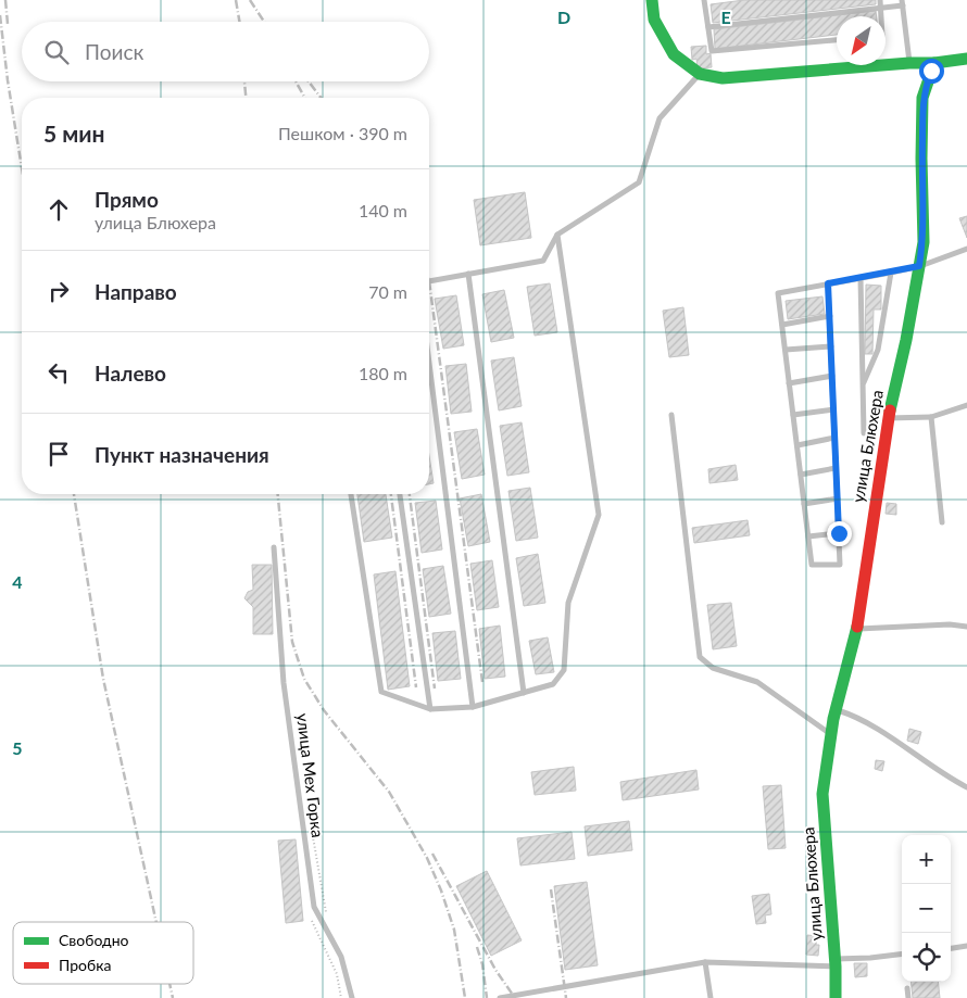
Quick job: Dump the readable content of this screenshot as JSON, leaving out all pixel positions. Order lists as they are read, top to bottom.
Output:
{
  "streets": {
    "street": ["улица Блюхера"],
    "lane": ["улица Мех Горка"]
  },
  "legend": ["Свободно", "Пробка"],
  "north": "bottom left",
  "page": {
    "search": "Поиск",
    "heading": ["5 мин", "Пешком · 390 m"],
    "list": [
      ["Прямо", "улица Блюхера", "140 m"],
      ["Направо", "70 m"],
      ["Налево", "180 m"],
      "Пункт назначения"
    ],
    "map_buttons": ["+", "−"]
  },
  "grid": {
    "columns": ["D", "E"],
    "rows": ["4", "5"]
  }
}
